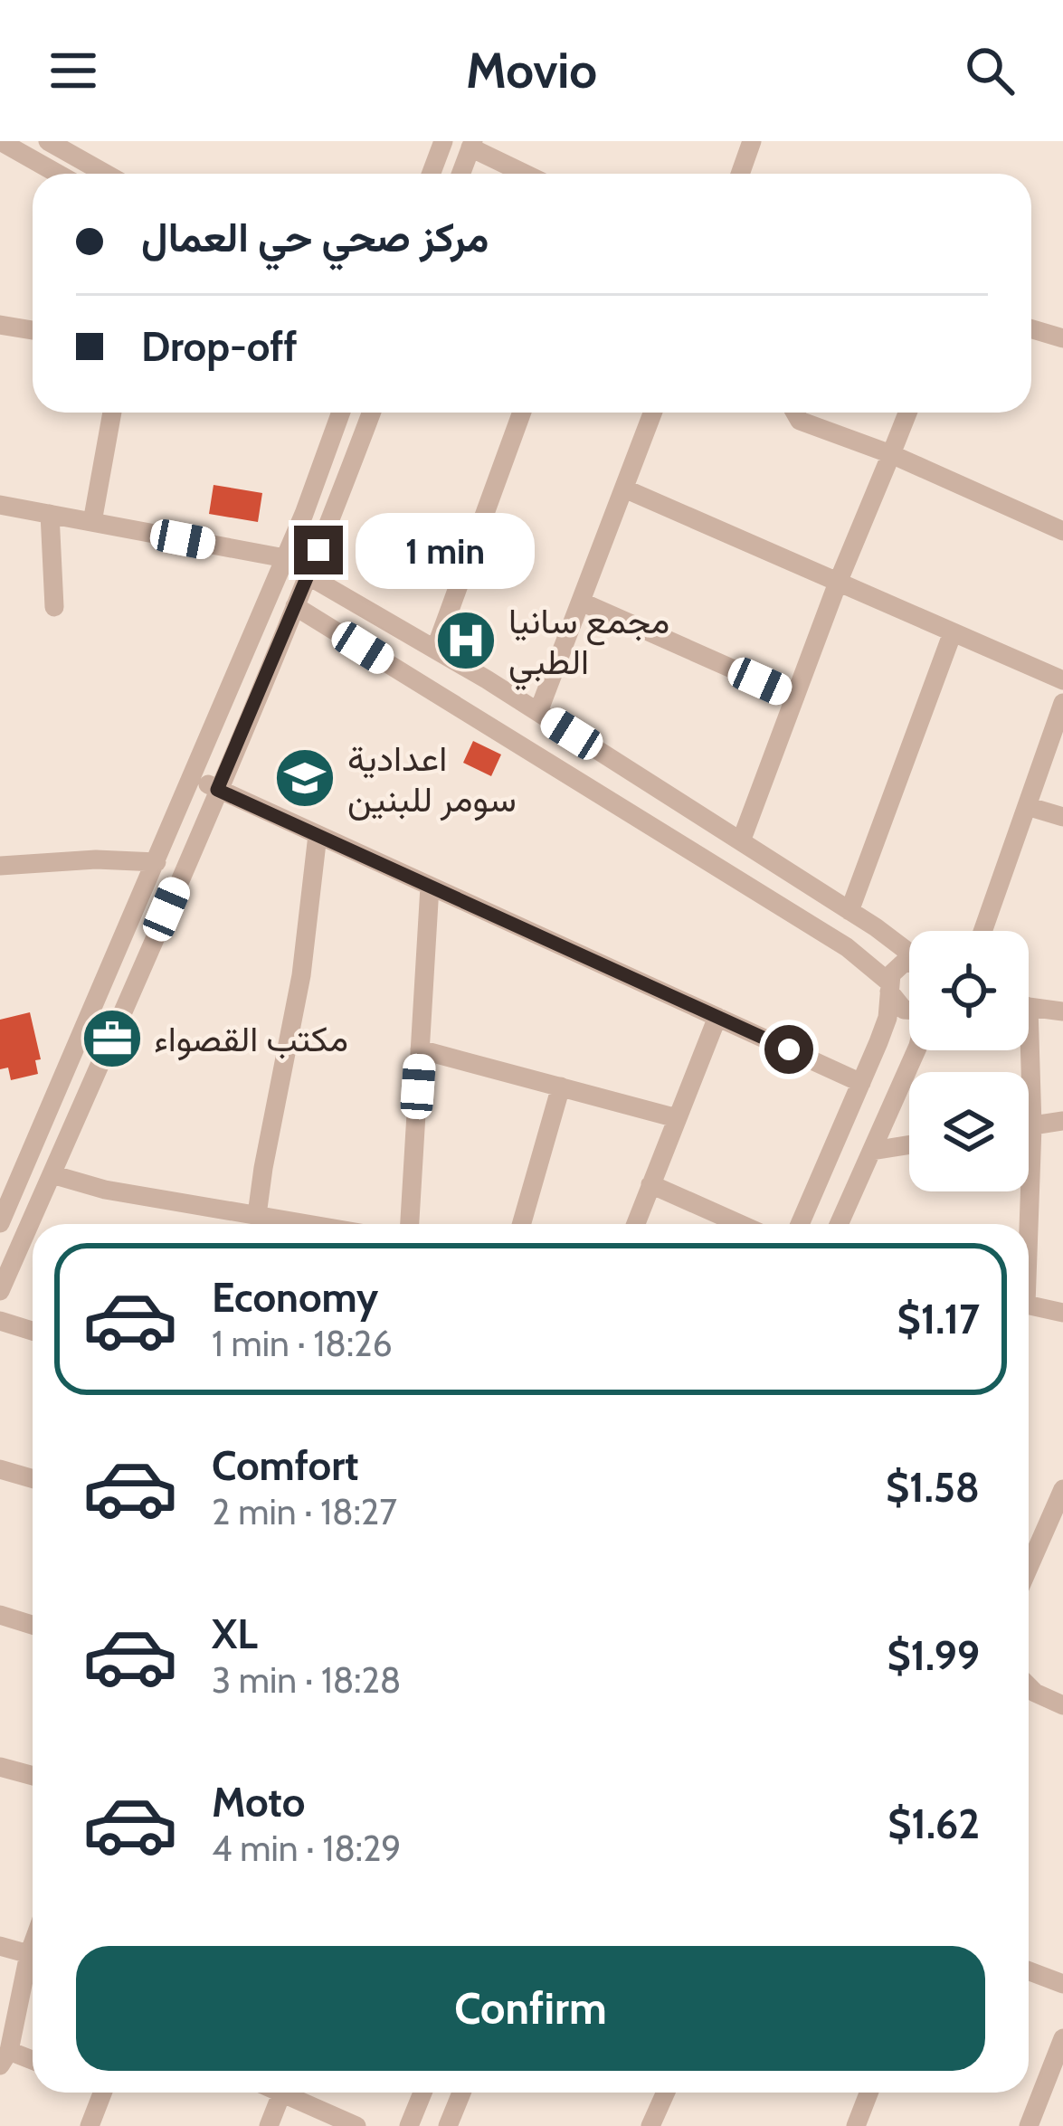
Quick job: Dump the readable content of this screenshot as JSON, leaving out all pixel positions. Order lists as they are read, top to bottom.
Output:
{
  "places": {
    "hospital": ["مجمع سانيا الطبي"],
    "school or university": ["اعدادية سومر للبنين"],
    "office": ["مكتب القصواء"]
  },
  "page": {
    "header": "Movio",
    "banner": ["مركز صحي حي العمال", "Drop-off"],
    "bubble": "1 min",
    "list": [
      {
        "name": "Economy",
        "note": "1 min · 18:26",
        "value": "$1.17"
      },
      {
        "name": "Comfort",
        "note": "2 min · 18:27",
        "value": "$1.58"
      },
      {
        "name": "XL",
        "note": "3 min · 18:28",
        "value": "$1.99"
      },
      {
        "name": "Moto",
        "note": "4 min · 18:29",
        "value": "$1.62"
      }
    ],
    "buttons": "Confirm"
  }
}
